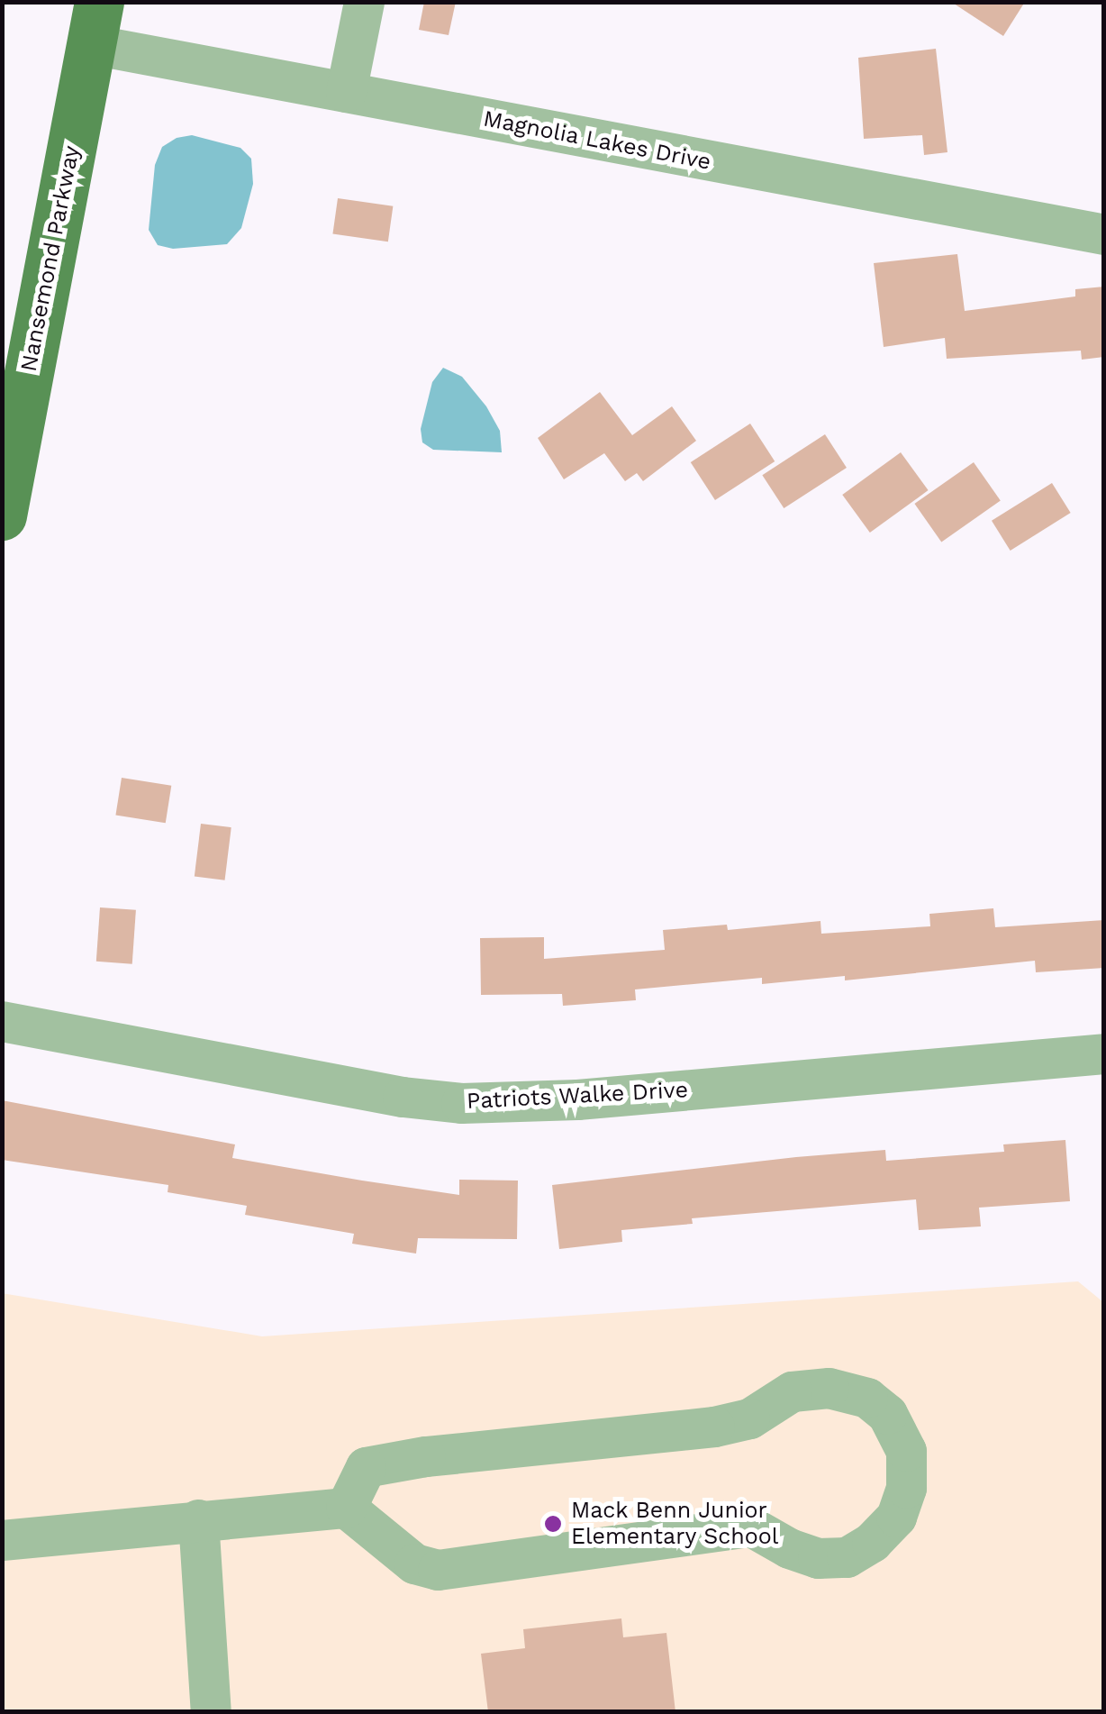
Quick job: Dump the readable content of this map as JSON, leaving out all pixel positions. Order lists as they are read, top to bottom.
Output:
{
  "streets": {
    "main road": ["Nansemond Parkway"],
    "street": ["Magnolia Lakes Drive", "Patriots Walke Drive"]
  },
  "crossings": [
    ["Magnolia Lakes Drive", "Nansemond Parkway"]
  ],
  "places": ["Mack Benn Junior Elementary School"]
}
